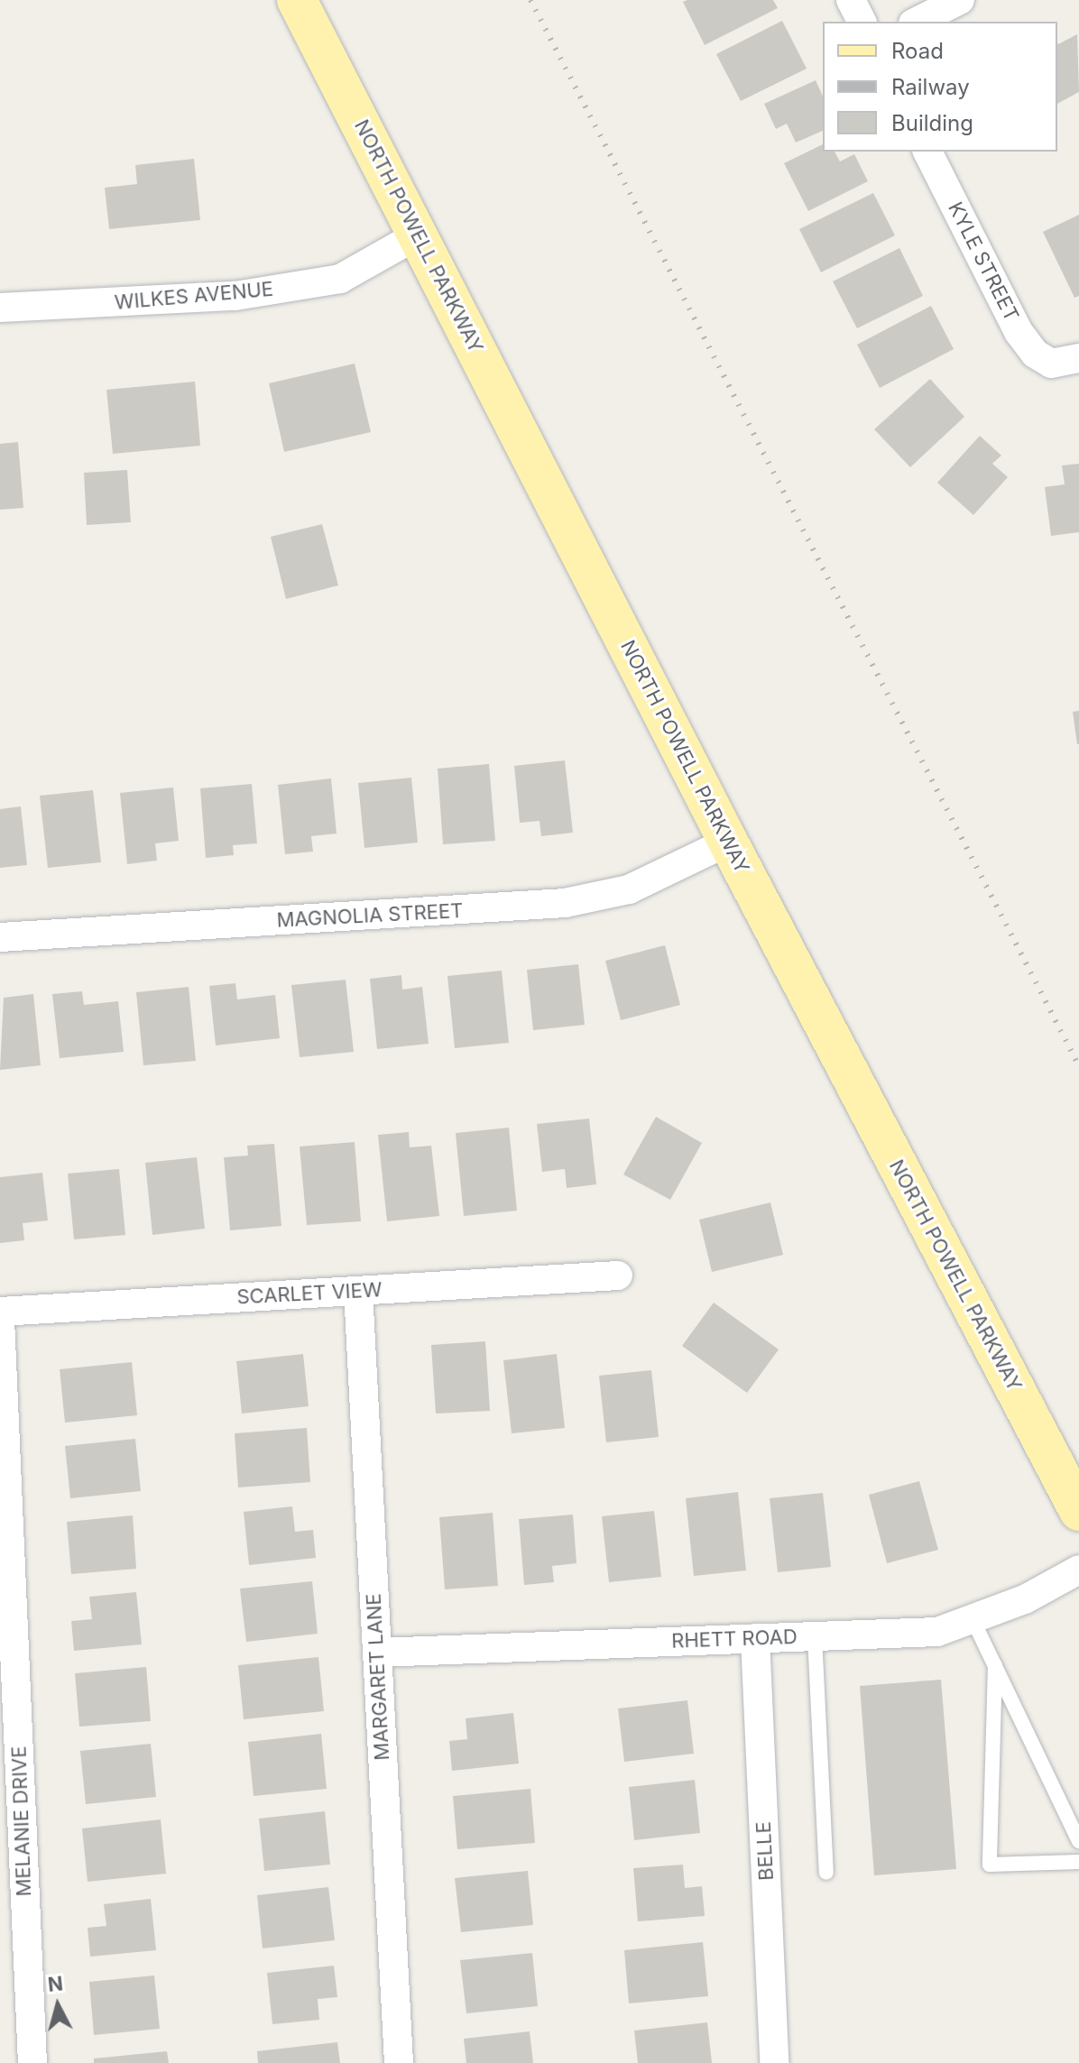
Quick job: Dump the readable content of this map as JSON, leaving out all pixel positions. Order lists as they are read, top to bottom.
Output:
{
  "streets": {
    "main road": ["NORTH POWELL PARKWAY"],
    "street": [
      "KYLE STREET",
      "WILKES AVENUE",
      "MAGNOLIA STREET",
      "SCARLET VIEW",
      "RHETT ROAD",
      "MARGARET LANE",
      "MELANIE DRIVE",
      "BELLE"
    ]
  },
  "crossings": [
    ["NORTH POWELL PARKWAY", "WILKES AVENUE"],
    ["NORTH POWELL PARKWAY", "MAGNOLIA STREET"],
    ["SCARLET VIEW", "MARGARET LANE"],
    ["RHETT ROAD", "MARGARET LANE"],
    ["RHETT ROAD", "BELLE"]
  ],
  "legend": ["Road", "Railway", "Building"],
  "north": "top"
}
